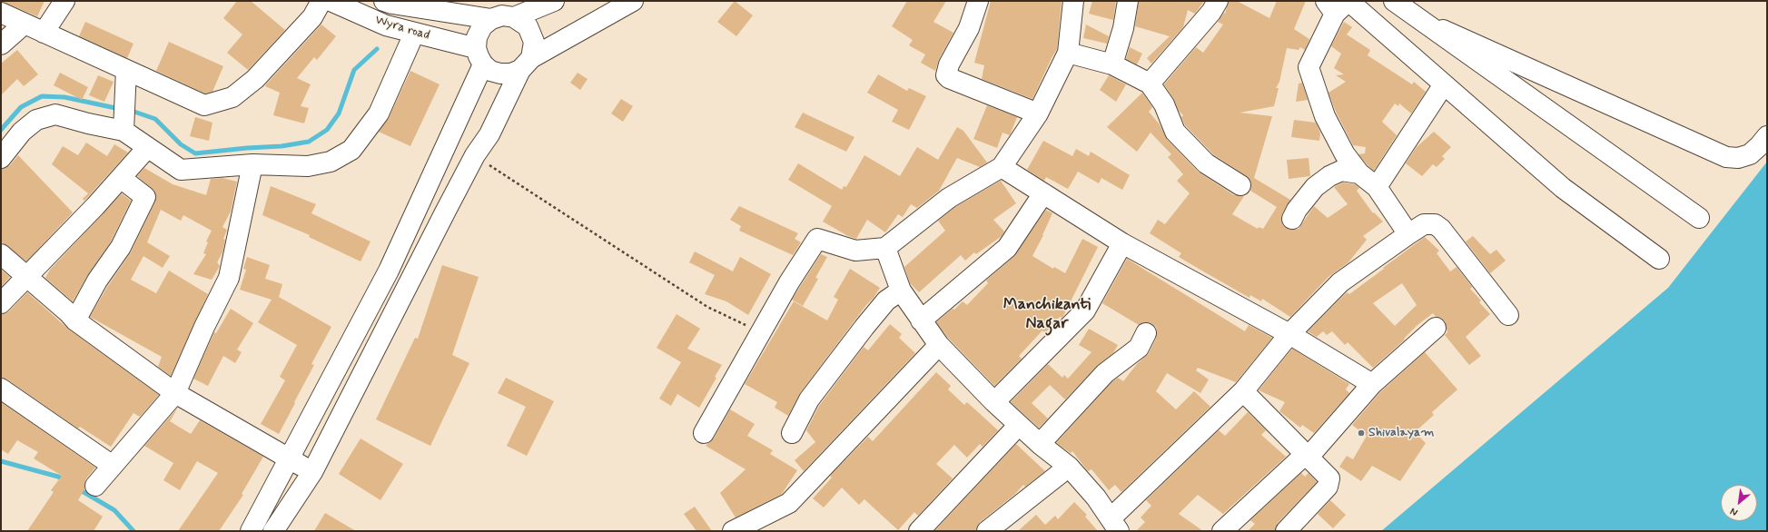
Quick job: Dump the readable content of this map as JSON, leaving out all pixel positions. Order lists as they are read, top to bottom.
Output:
{
  "streets": {
    "street": ["Wyra road"]
  },
  "districts": ["Manchikanti Nagar"],
  "places": ["Shivalayam"],
  "north": "bottom left"
}
